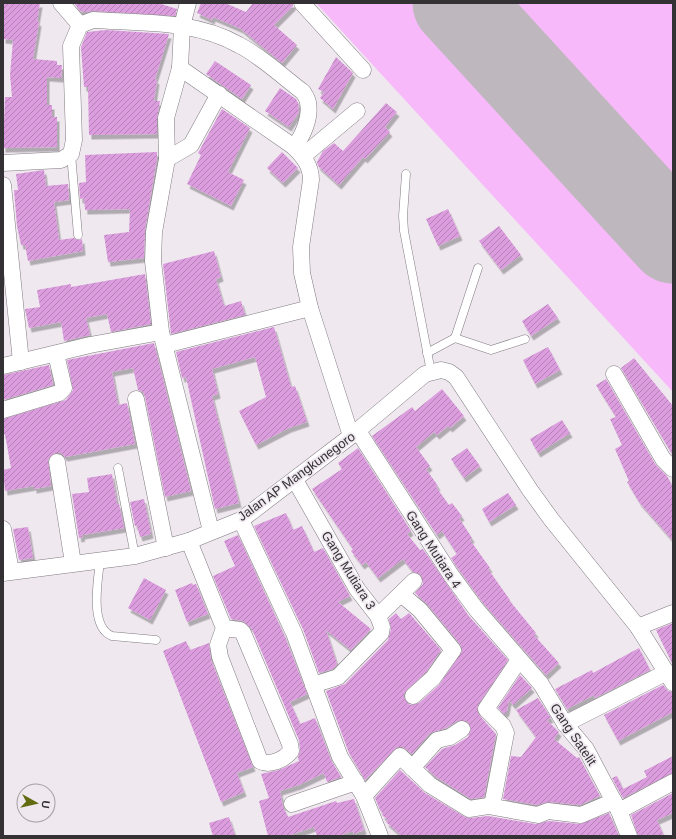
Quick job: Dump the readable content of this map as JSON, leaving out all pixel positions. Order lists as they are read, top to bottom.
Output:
{
  "streets": {
    "street": [
      "Jalan AP Mangkunegoro",
      "Gang Mutiara 4",
      "Gang Mutiara 3",
      "Gang Satelit"
    ]
  },
  "crossings": [
    ["Jalan AP Mangkunegoro", "Gang Mutiara 4"],
    ["Jalan AP Mangkunegoro", "Gang Mutiara 3"],
    ["Gang Mutiara 4", "Gang Satelit"]
  ],
  "north": "right"
}
